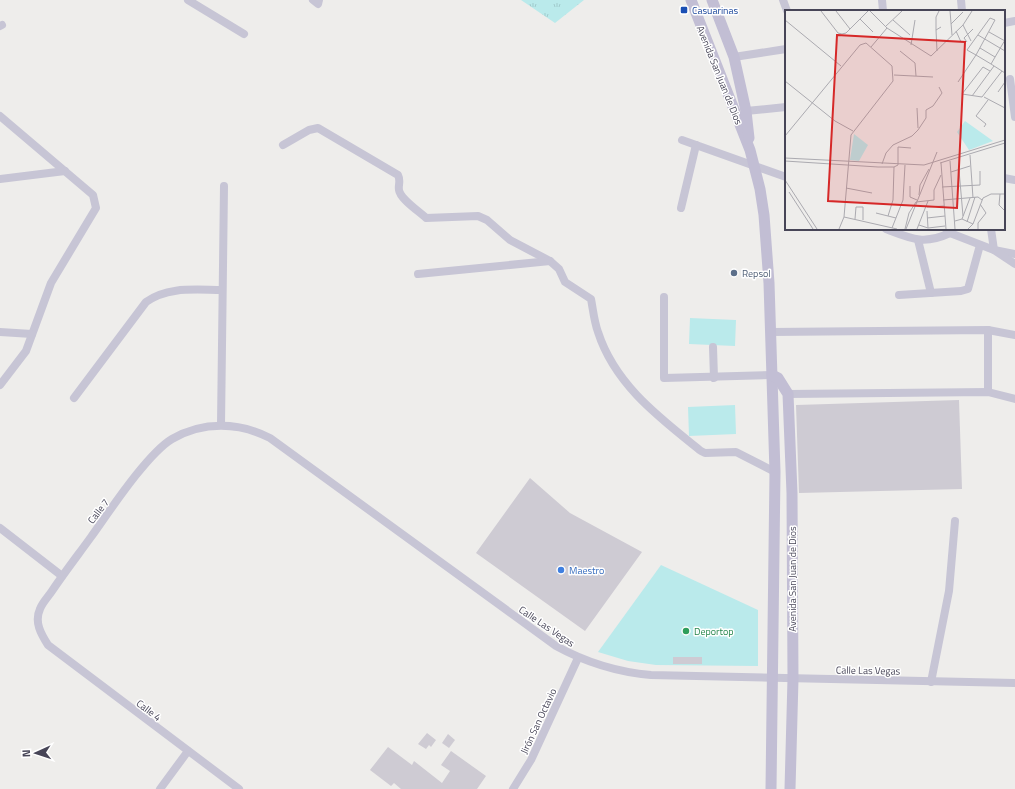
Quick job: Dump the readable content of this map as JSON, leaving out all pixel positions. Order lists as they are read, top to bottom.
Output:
{
  "streets": {
    "main road": ["Avenida San Juan de Dios"],
    "street": [
      "Calle 7",
      "Calle Las Vegas",
      "Calle 4",
      "Jirón San Octavio"
    ]
  },
  "crossings": [
    ["Avenida San Juan de Dios", "Calle Las Vegas"],
    ["Calle 7", "Calle Las Vegas"],
    ["Calle 7", "Calle 4"],
    ["Calle Las Vegas", "Jirón San Octavio"]
  ],
  "places": {
    "transit": ["Casuarinas"],
    "other": ["Repsol", "Maestro", "Deportop"]
  },
  "north": "left"
}
